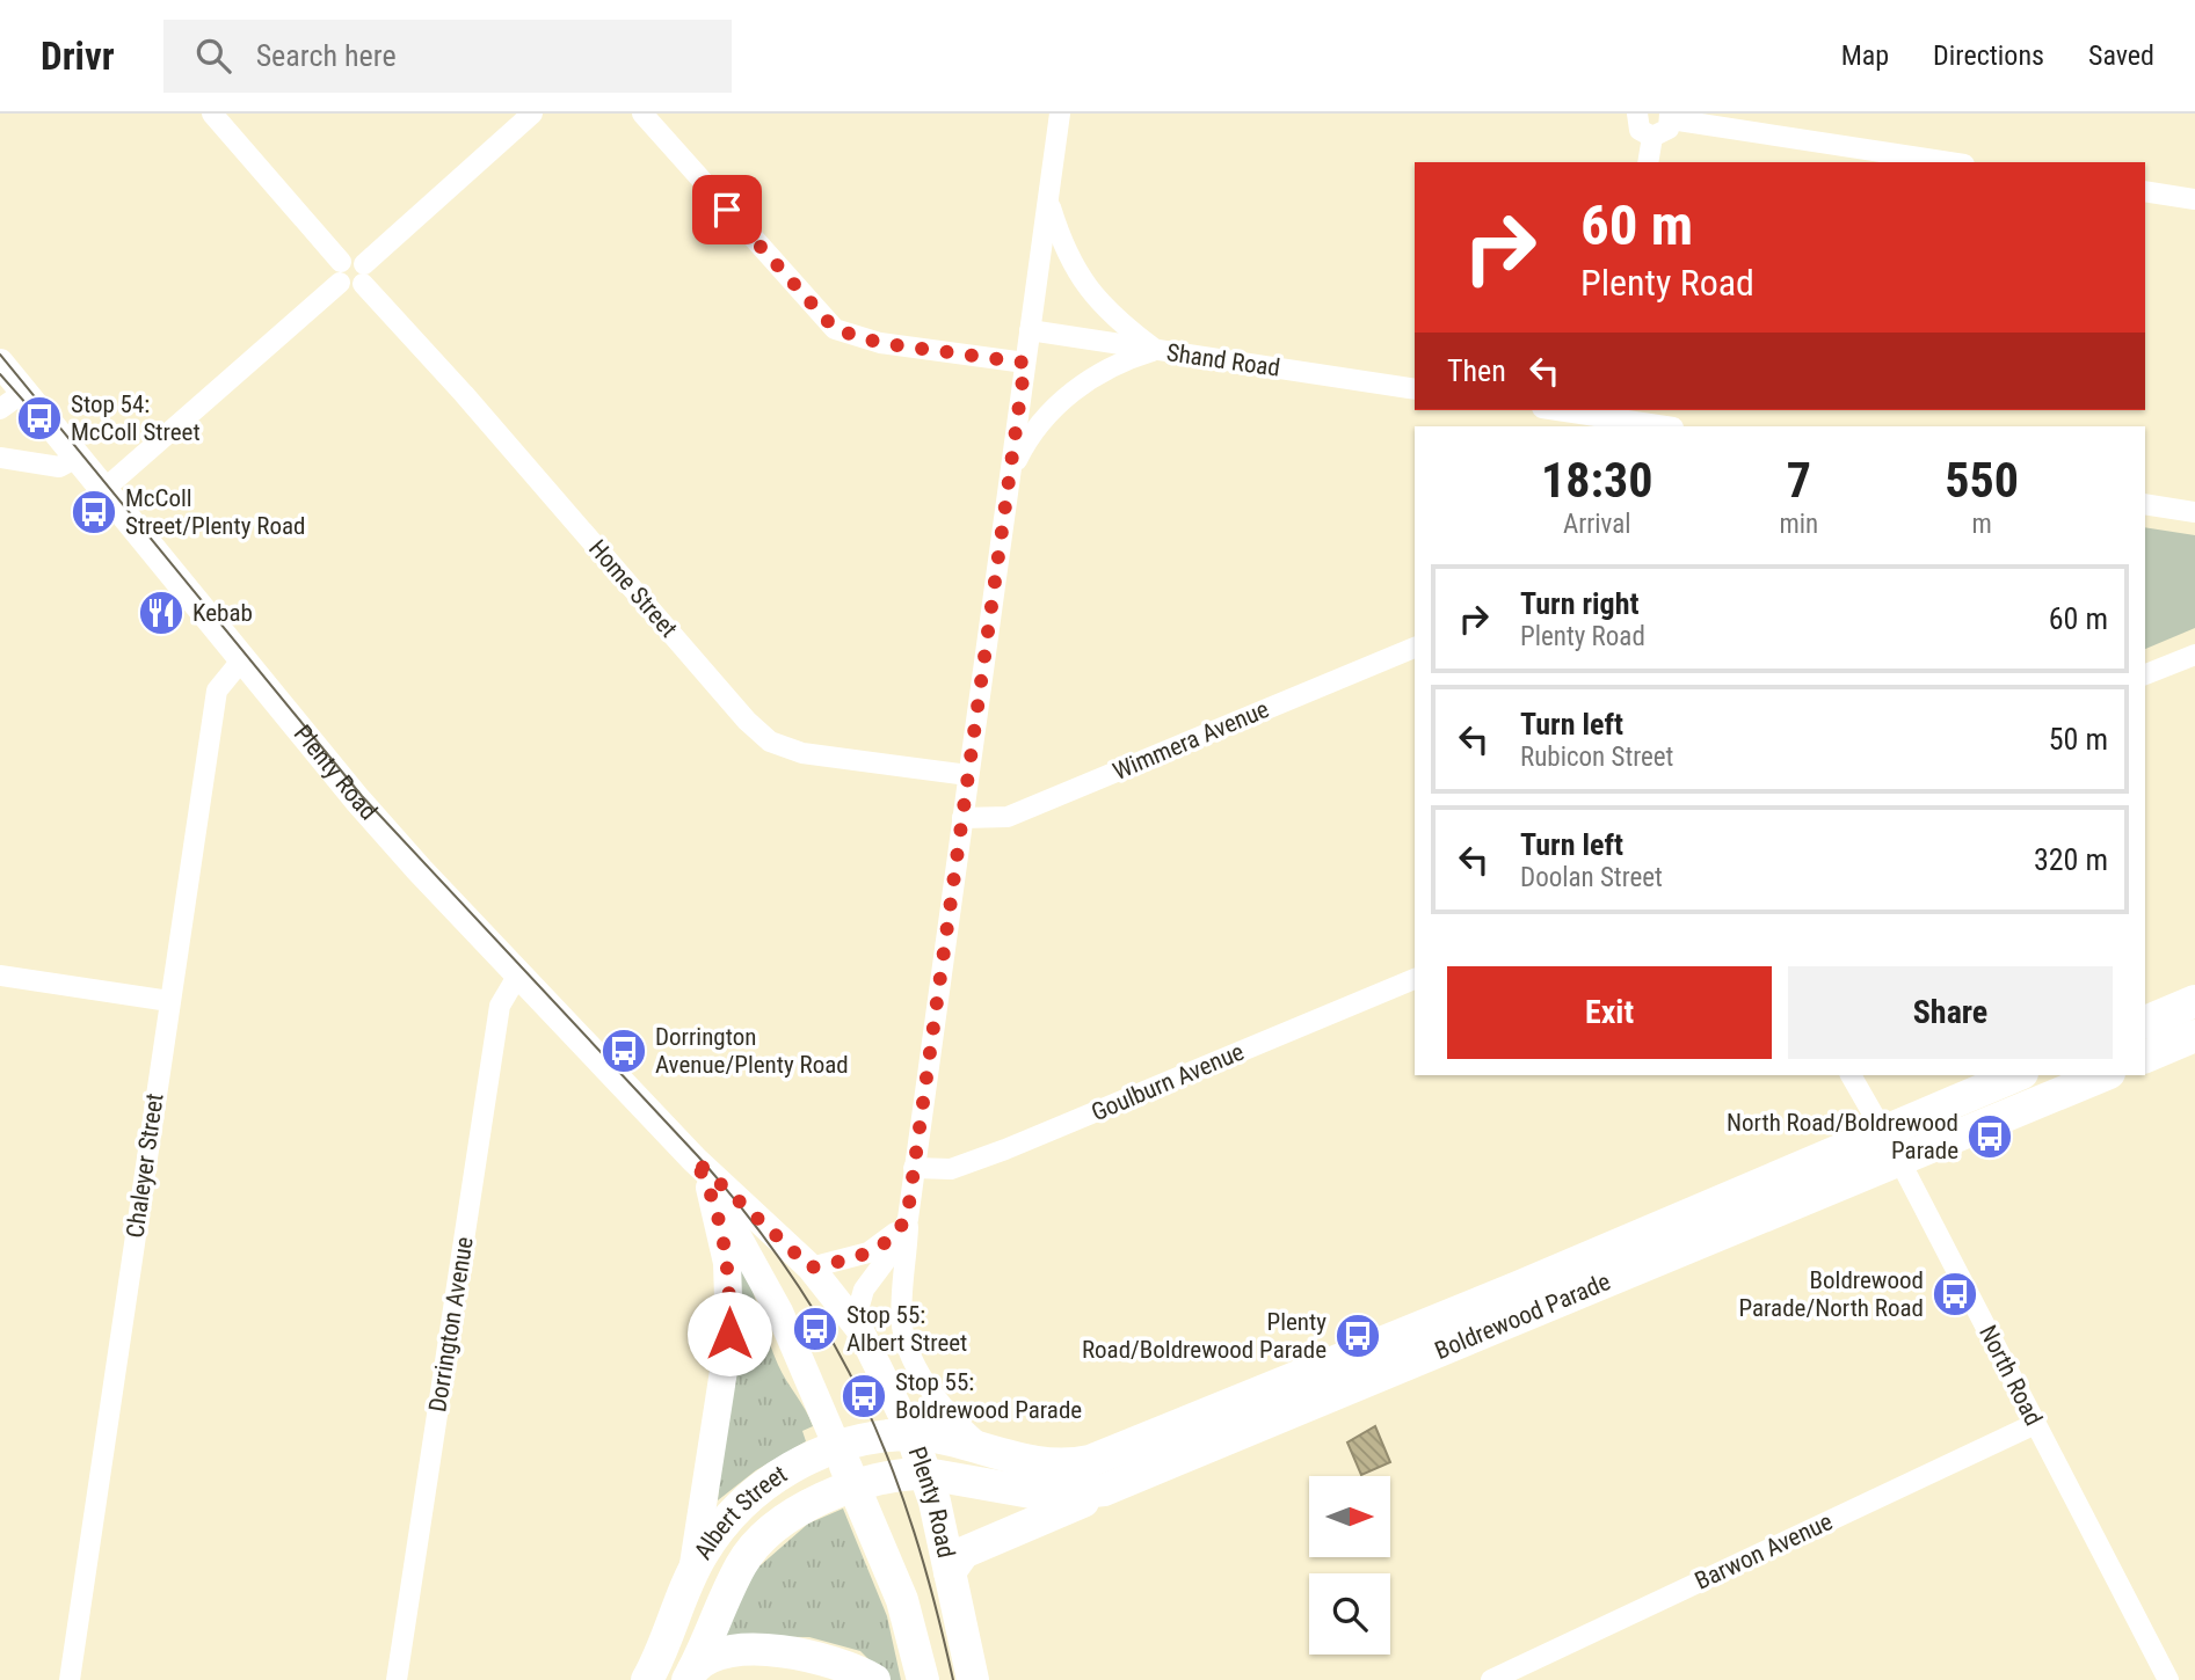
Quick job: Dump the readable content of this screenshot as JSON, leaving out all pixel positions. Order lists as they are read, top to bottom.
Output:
{
  "streets": {
    "main road": ["Plenty Road", "Boldrewood Parade", "Albert Street"],
    "street": [
      "Shand Road",
      "Home Street",
      "Wimmera Avenue",
      "Goulburn Avenue",
      "Chaleyer Street",
      "Dorrington Avenue",
      "North Road",
      "Barwon Avenue"
    ]
  },
  "crossings": [
    ["Shand Road", "Boldrewood Parade"],
    ["Home Street", "Boldrewood Parade"],
    ["Wimmera Avenue", "Boldrewood Parade"],
    ["Plenty Road", "Chaleyer Street"],
    ["Plenty Road", "Boldrewood Parade"],
    ["Plenty Road", "Dorrington Avenue"],
    ["Plenty Road", "Albert Street"],
    ["Goulburn Avenue", "Boldrewood Parade"],
    ["Boldrewood Parade", "North Road"],
    ["Boldrewood Parade", "Albert Street"],
    ["North Road", "Barwon Avenue"]
  ],
  "places": {
    "bus stop": [
      "Stop 54: McColl Street",
      "McColl Street/Plenty Road",
      "Dorrington Avenue/Plenty Road",
      "North Road/Boldrewood Parade",
      "Boldrewood Parade/North Road",
      "Stop 55: Albert Street",
      "Plenty Road/Boldrewood Parade",
      "Stop 55: Boldrewood Parade"
    ],
    "restaurant": ["Kebab"]
  },
  "north": "right",
  "page": {
    "header": "Drivr",
    "search": "Search here",
    "nav": ["Map", "Directions", "Saved"],
    "turn": ["60 m", "Plenty Road"],
    "then": "Then",
    "eta": [
      "18:30",
      "Arrival",
      "7",
      "min",
      "550",
      "m"
    ],
    "list": [
      {
        "name": "Turn right",
        "note": "Plenty Road",
        "value": "60 m"
      },
      {
        "name": "Turn left",
        "note": "Rubicon Street",
        "value": "50 m"
      },
      {
        "name": "Turn left",
        "note": "Doolan Street",
        "value": "320 m"
      }
    ],
    "buttons": ["Exit", "Share"]
  }
}
